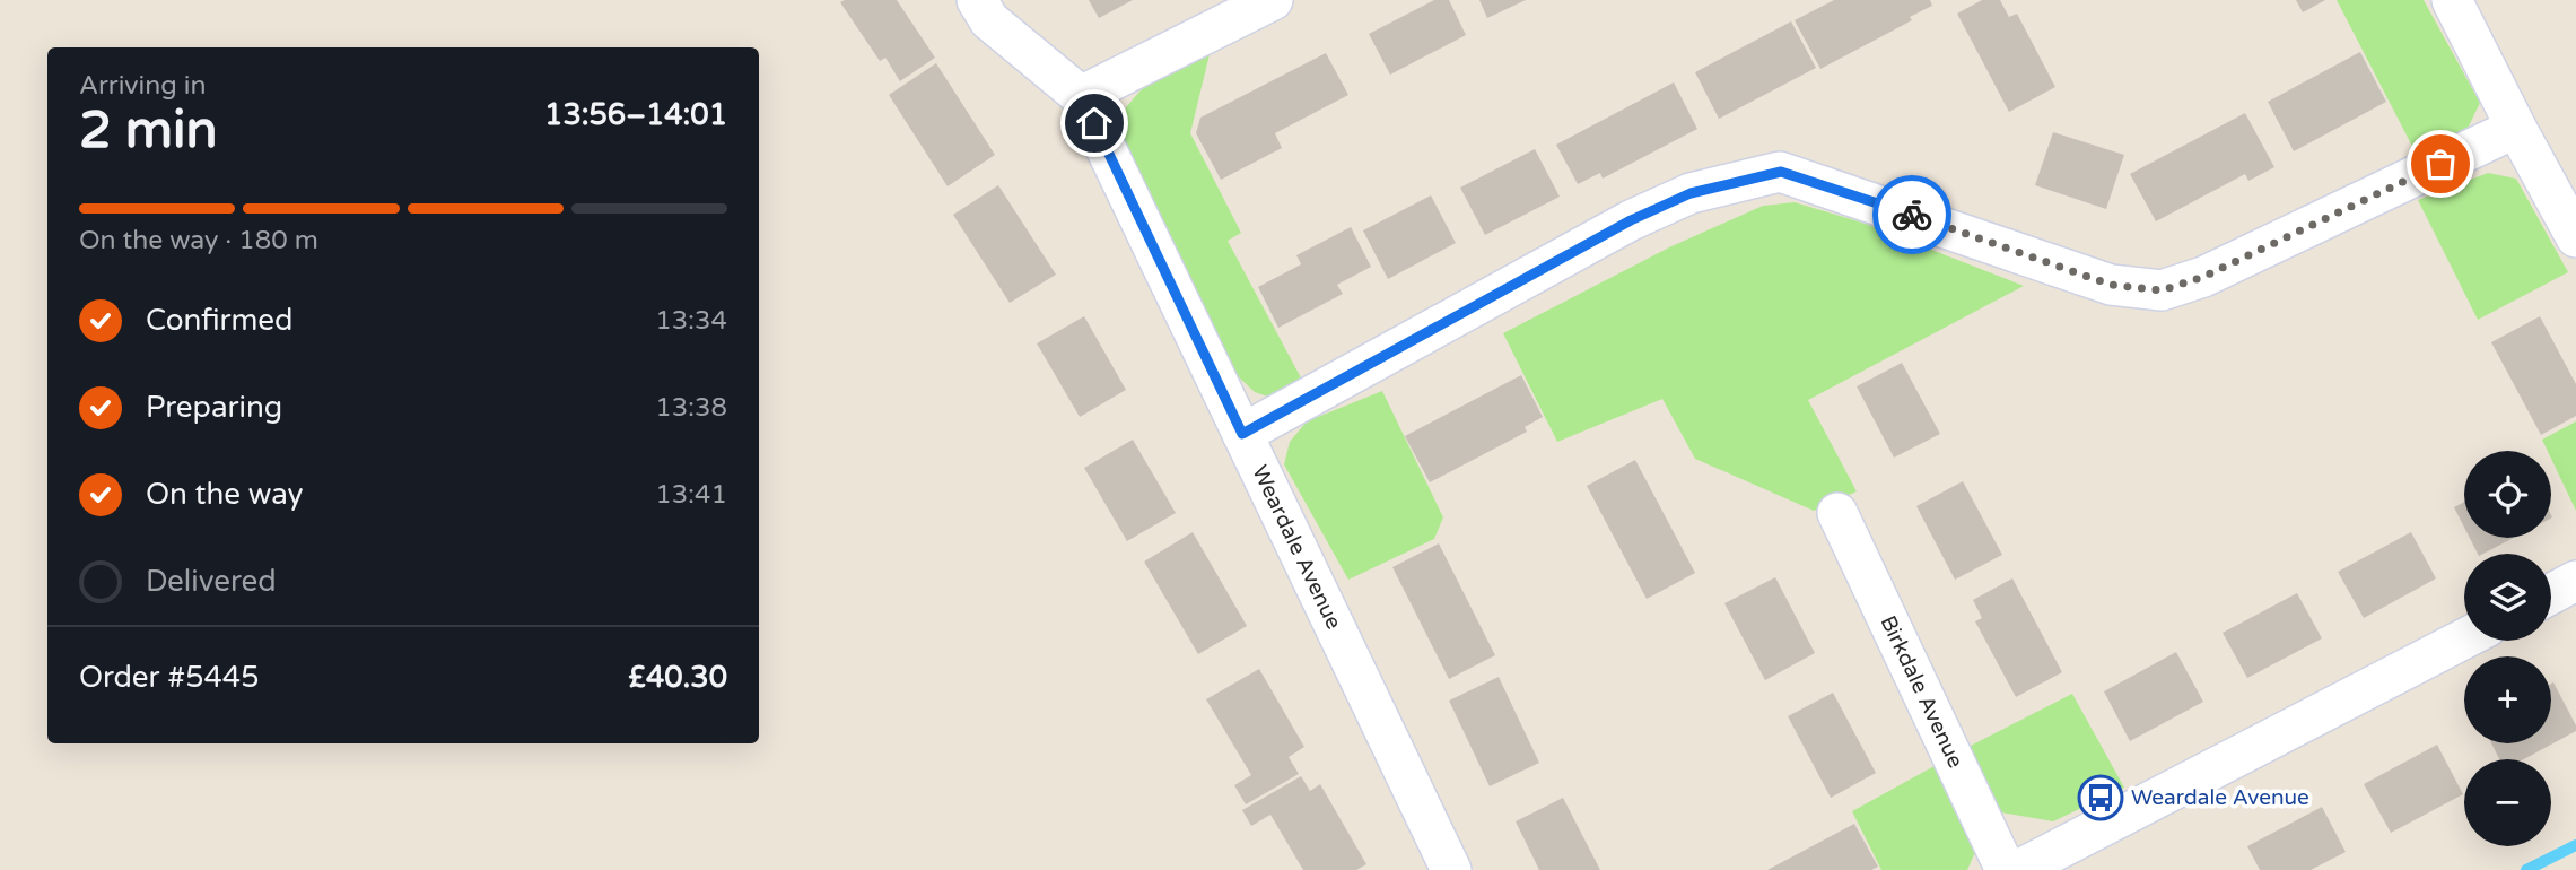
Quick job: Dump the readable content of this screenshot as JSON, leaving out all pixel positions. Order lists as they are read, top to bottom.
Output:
{
  "streets": {
    "street": ["Weardale Avenue", "Birkdale Avenue"]
  },
  "places": {
    "bus stop": ["Weardale Avenue"]
  },
  "page": {
    "heading": ["2 min", "Arriving in", "13:56–14:01"],
    "panel": ["Order #5445", "£40.30"],
    "bar": "On the way · 180 m",
    "list": [
      ["Confirmed", "13:34"],
      ["Preparing", "13:38"],
      ["On the way", "13:41"],
      "Delivered"
    ],
    "map_buttons": ["+", "−"]
  }
}
